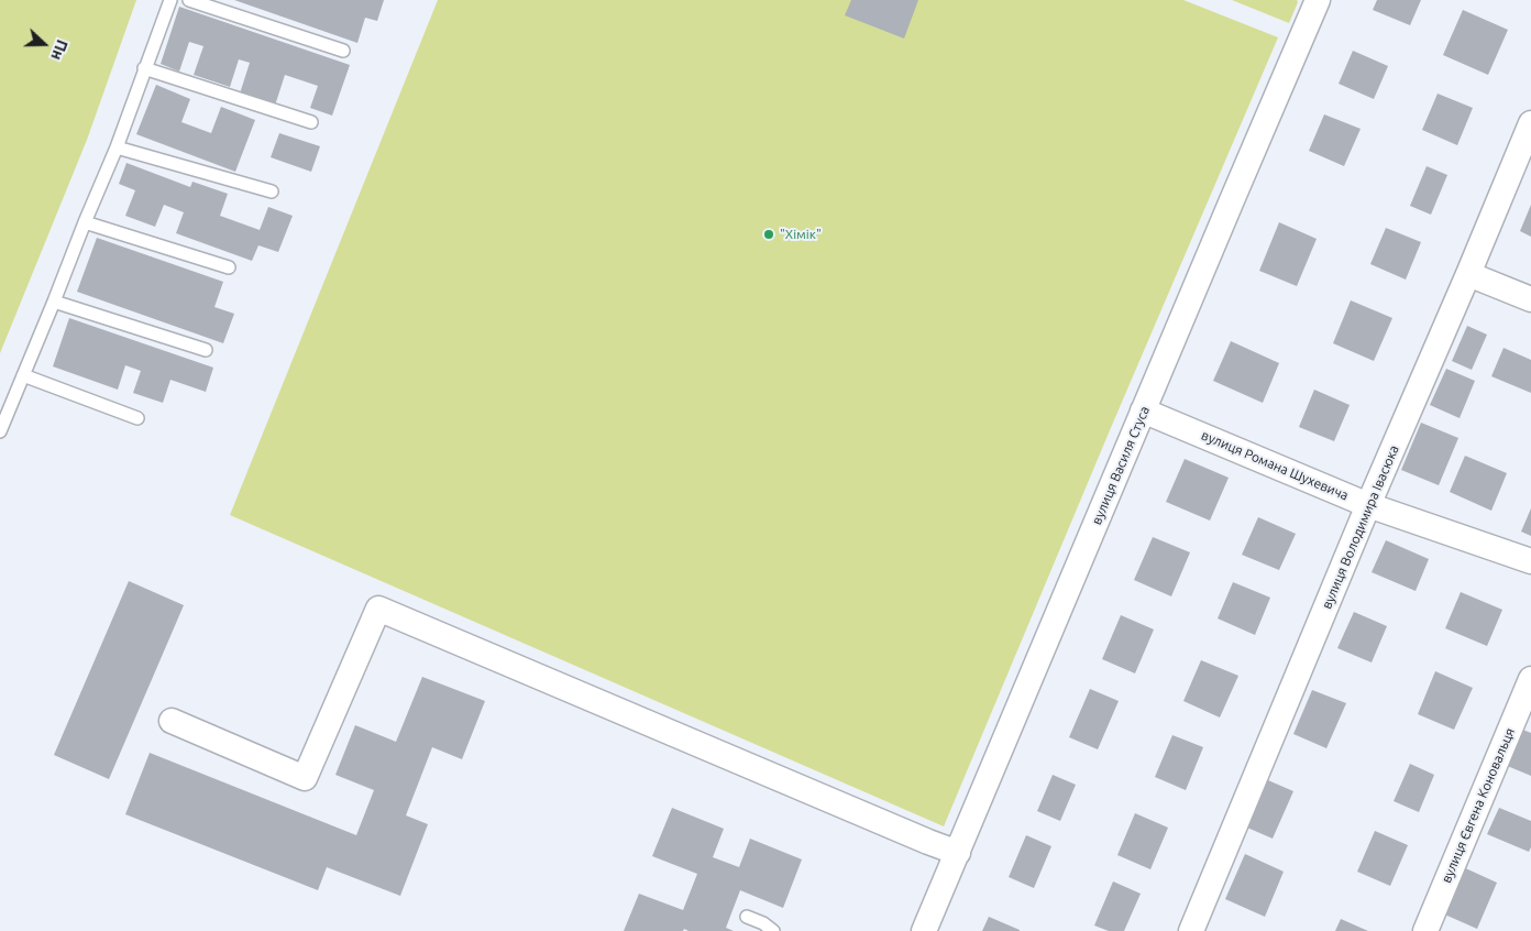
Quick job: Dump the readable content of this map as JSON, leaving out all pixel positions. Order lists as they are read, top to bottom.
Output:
{
  "streets": {
    "street": [
      "вулиця Василя Стуса",
      "вулиця Романа Шухевича",
      "вулиця Володимира Івасюка",
      "вулиця Євгена Коновальця"
    ]
  },
  "crossings": [
    ["вулиця Василя Стуса", "вулиця Романа Шухевича"],
    ["вулиця Романа Шухевича", "вулиця Володимира Івасюка"]
  ],
  "places": ["\"Хімік\""],
  "north": "right"
}
